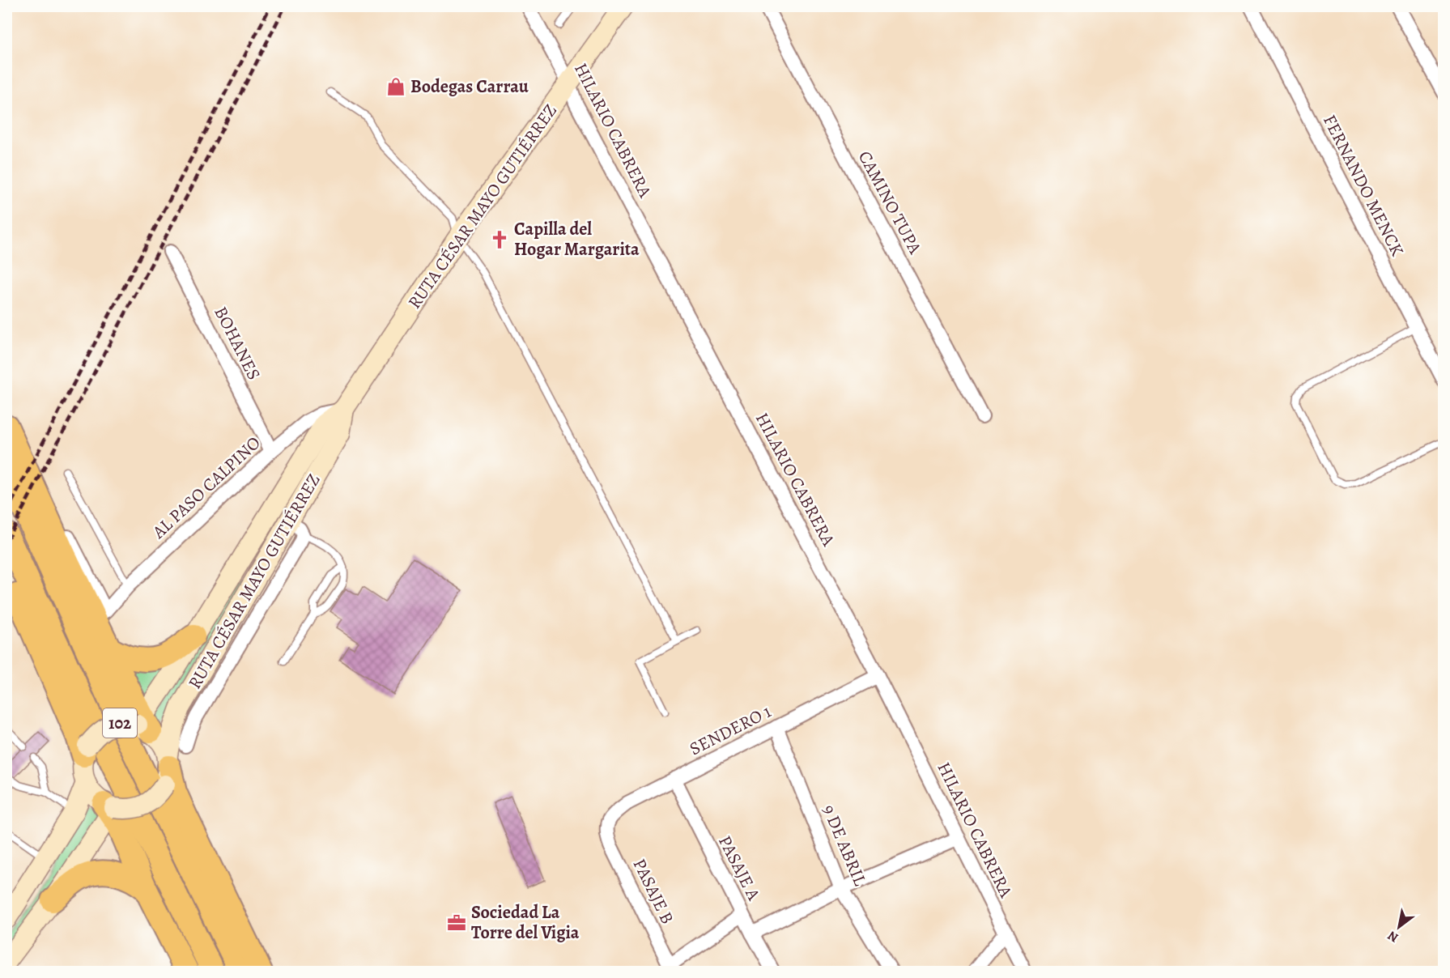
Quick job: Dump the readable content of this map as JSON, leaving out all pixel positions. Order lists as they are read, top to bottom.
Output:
{
  "streets": {
    "highway": ["102"],
    "main road": ["RUTA CÉSAR MAYO GUTIÉRREZ"],
    "street": [
      "HILARIO CABRERA",
      "FERNANDO MENCK",
      "CAMINO TUPA",
      "BOHANES",
      "AL PASO CALPINO",
      "SENDERO 1",
      "9 DE ABRIL",
      "PASAJE A",
      "PASAJE B"
    ]
  },
  "crossings": [
    ["HILARIO CABRERA", "RUTA CÉSAR MAYO GUTIÉRREZ"],
    ["HILARIO CABRERA", "SENDERO 1"],
    ["RUTA CÉSAR MAYO GUTIÉRREZ", "AL PASO CALPINO"],
    ["BOHANES", "AL PASO CALPINO"],
    ["SENDERO 1", "9 DE ABRIL"],
    ["SENDERO 1", "PASAJE A"],
    ["SENDERO 1", "PASAJE B"]
  ],
  "places": {
    "shop": ["Bodegas Carrau"],
    "church": ["Capilla del Hogar Margarita"],
    "office": ["Sociedad La Torre del Vigia"]
  },
  "north": "bottom left"
}
